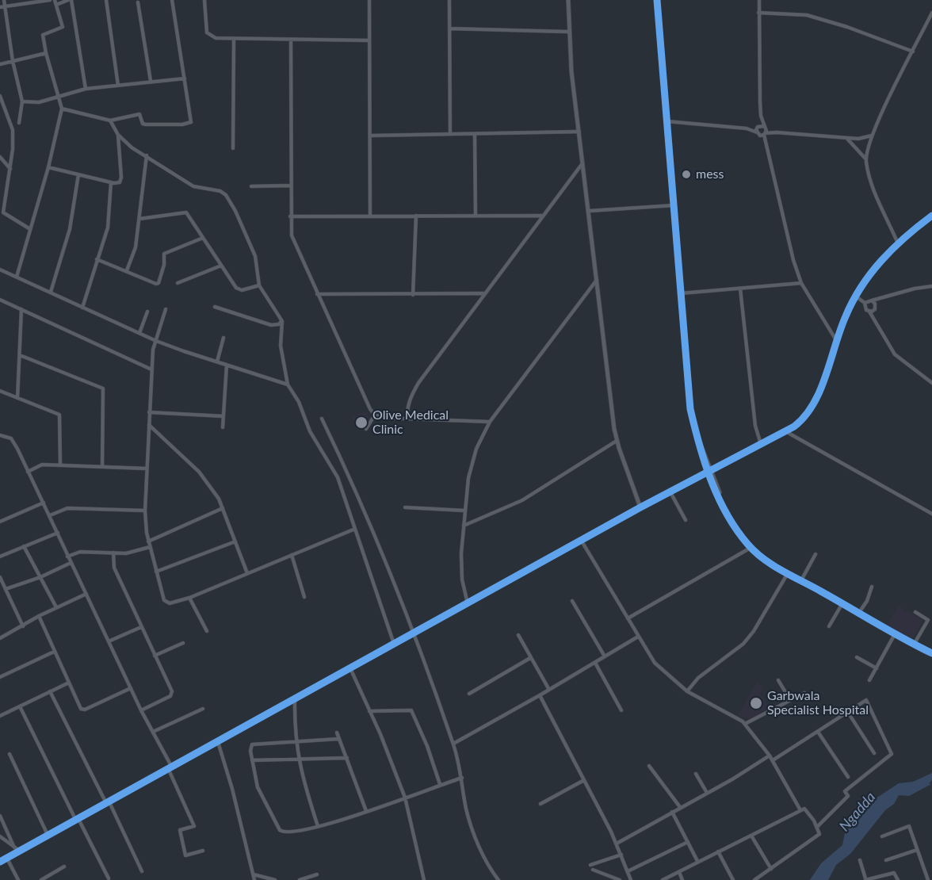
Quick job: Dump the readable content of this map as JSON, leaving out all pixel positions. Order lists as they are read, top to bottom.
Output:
{
  "water": ["Ngadda"],
  "places": ["mess", "Olive Medical Clinic", "Garbwala Specialist Hospital"]
}
